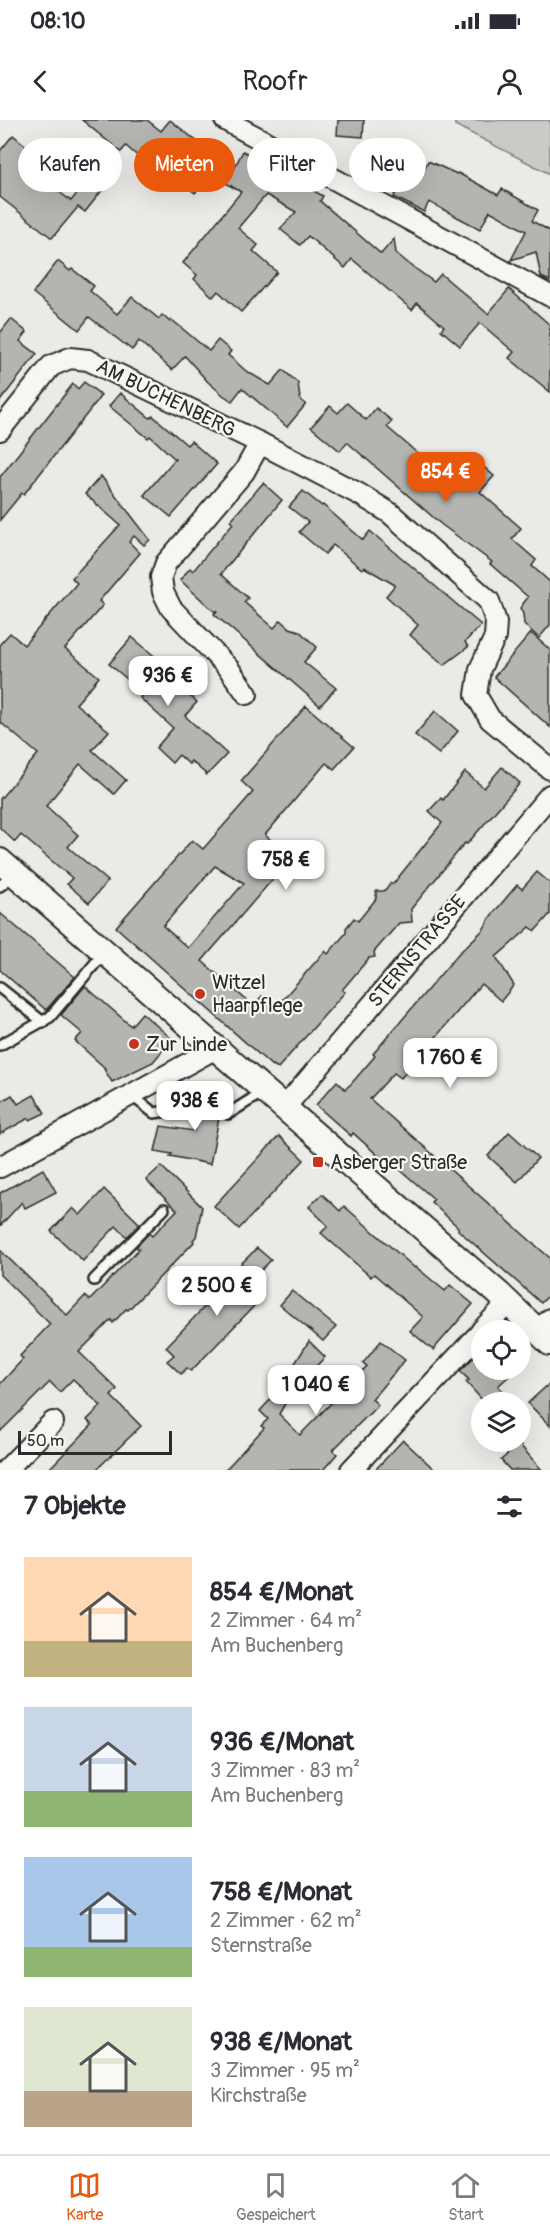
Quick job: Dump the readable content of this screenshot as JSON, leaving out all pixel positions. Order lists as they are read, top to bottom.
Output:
{
  "streets": {
    "street": ["AM BUCHENBERG", "STERNSTRASSE"]
  },
  "places": {
    "other": ["Witzel Haarpflege", "Zur Linde"],
    "transit": ["Asberger Straße"]
  },
  "scale_bar": "50 m",
  "page": {
    "status": "08:10",
    "header": "Roofr",
    "chip": [
      "Kaufen",
      "Mieten",
      "Filter",
      "Neu"
    ],
    "price": [
      "854 €",
      "936 €",
      "758 €",
      "1 760 €",
      "938 €",
      "2 500 €",
      "1 040 €"
    ],
    "scale": "50 m",
    "heading": "7 Objekte",
    "list": [
      {
        "name": "854 €/Monat",
        "note": "2 Zimmer · 64 m² · Am Buchenberg"
      },
      {
        "name": "936 €/Monat",
        "note": "3 Zimmer · 83 m² · Am Buchenberg"
      },
      {
        "name": "758 €/Monat",
        "note": "2 Zimmer · 62 m² · Sternstraße"
      },
      {
        "name": "938 €/Monat",
        "note": "3 Zimmer · 95 m² · Kirchstraße"
      }
    ],
    "tabs": ["Karte", "Gespeichert", "Start"]
  }
}
